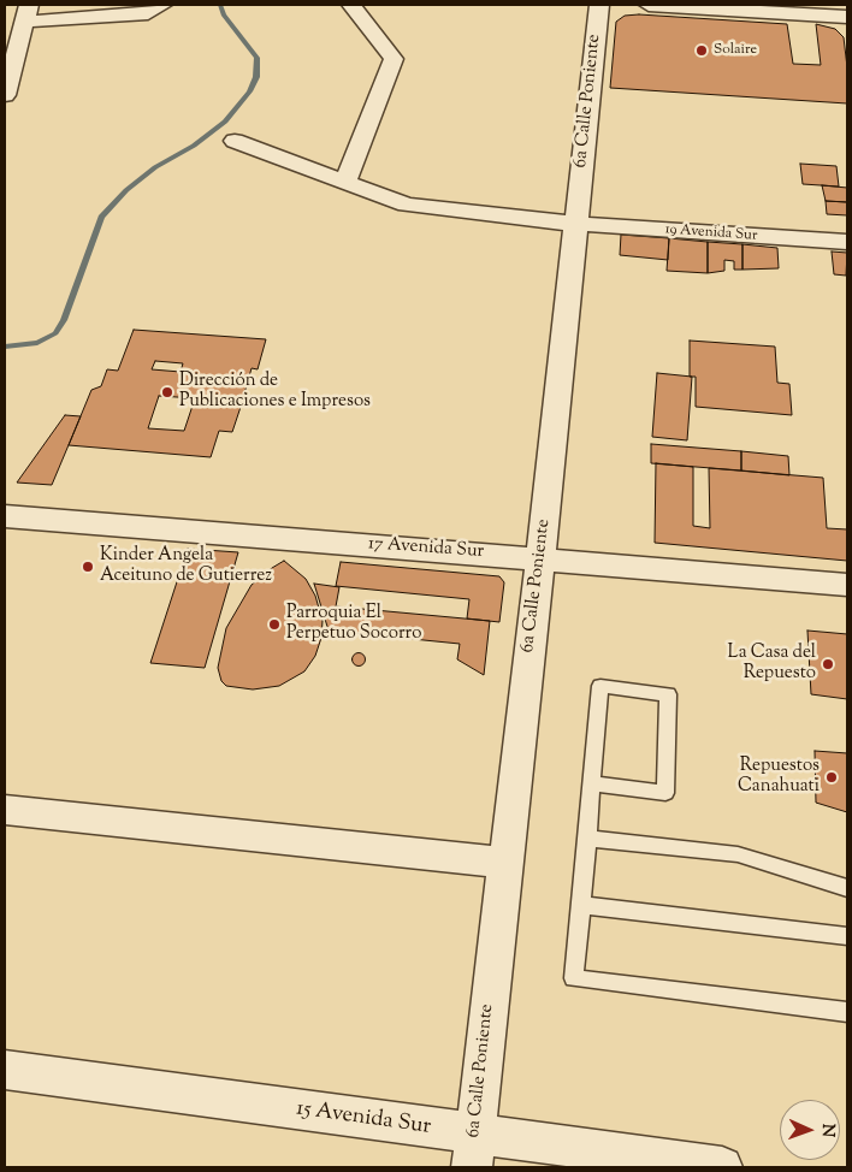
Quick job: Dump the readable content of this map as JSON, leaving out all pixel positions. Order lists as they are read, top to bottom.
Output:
{
  "streets": {
    "street": [
      "6a Calle Poniente",
      "19 Avenida Sur",
      "17 Avenida Sur",
      "15 Avenida Sur"
    ]
  },
  "crossings": [
    ["6a Calle Poniente", "19 Avenida Sur"],
    ["6a Calle Poniente", "17 Avenida Sur"],
    ["6a Calle Poniente", "15 Avenida Sur"]
  ],
  "places": [
    "Solaire",
    "Dirección de Publicaciones e Impresos",
    "Kinder Angela Aceituno de Gutierrez",
    "Parroquia El Perpetuo Socorro",
    "La Casa del Repuesto",
    "Repuestos Canahuati"
  ],
  "north": "right"
}
